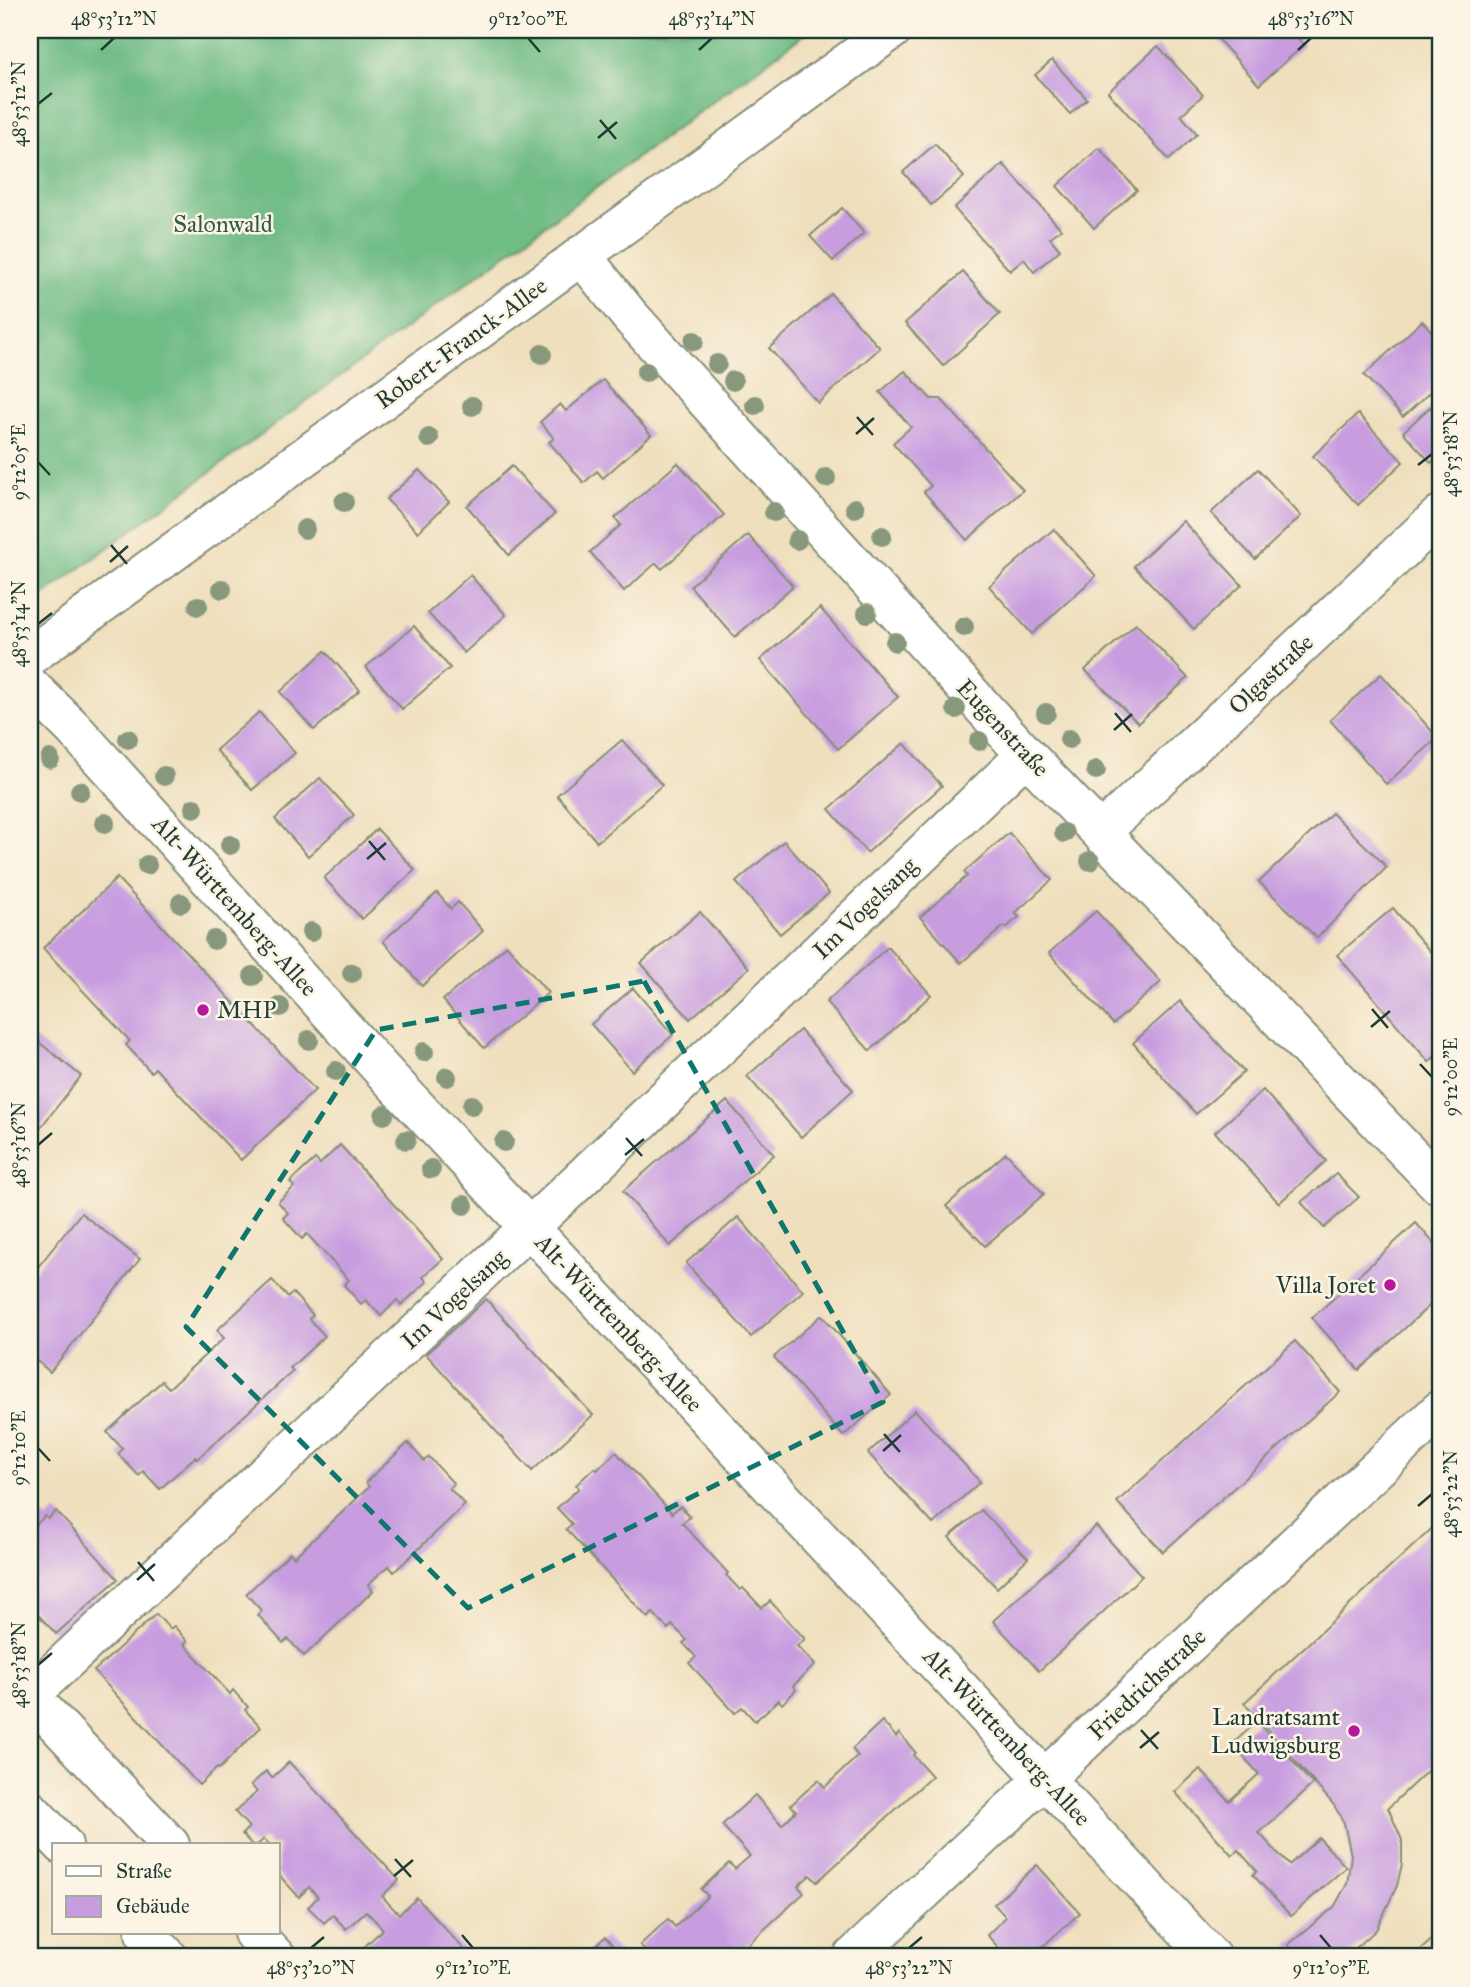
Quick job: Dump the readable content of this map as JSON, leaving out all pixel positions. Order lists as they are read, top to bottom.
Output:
{
  "streets": {
    "street": [
      "Robert-Franck-Allee",
      "Olgastraße",
      "Eugenstraße",
      "Alt-Württemberg-Allee",
      "Im Vogelsang",
      "Friedrichstraße"
    ]
  },
  "crossings": [
    ["Robert-Franck-Allee", "Eugenstraße"],
    ["Olgastraße", "Eugenstraße"],
    ["Eugenstraße", "Im Vogelsang"],
    ["Alt-Württemberg-Allee", "Im Vogelsang"],
    ["Alt-Württemberg-Allee", "Friedrichstraße"]
  ],
  "parks": ["Salonwald"],
  "places": ["MHP", "Villa Joret", "Landratsamt Ludwigsburg"],
  "legend": ["Straße", "Gebäude"],
  "coordinates": [
    "48°53'12\"N",
    "9°12'00\"E",
    "48°53'14\"N",
    "48°53'16\"N",
    "48°53'18\"N",
    "9°12'05\"E",
    "9°12'10\"E",
    "48°53'22\"N",
    "48°53'20\"N"
  ]
}
